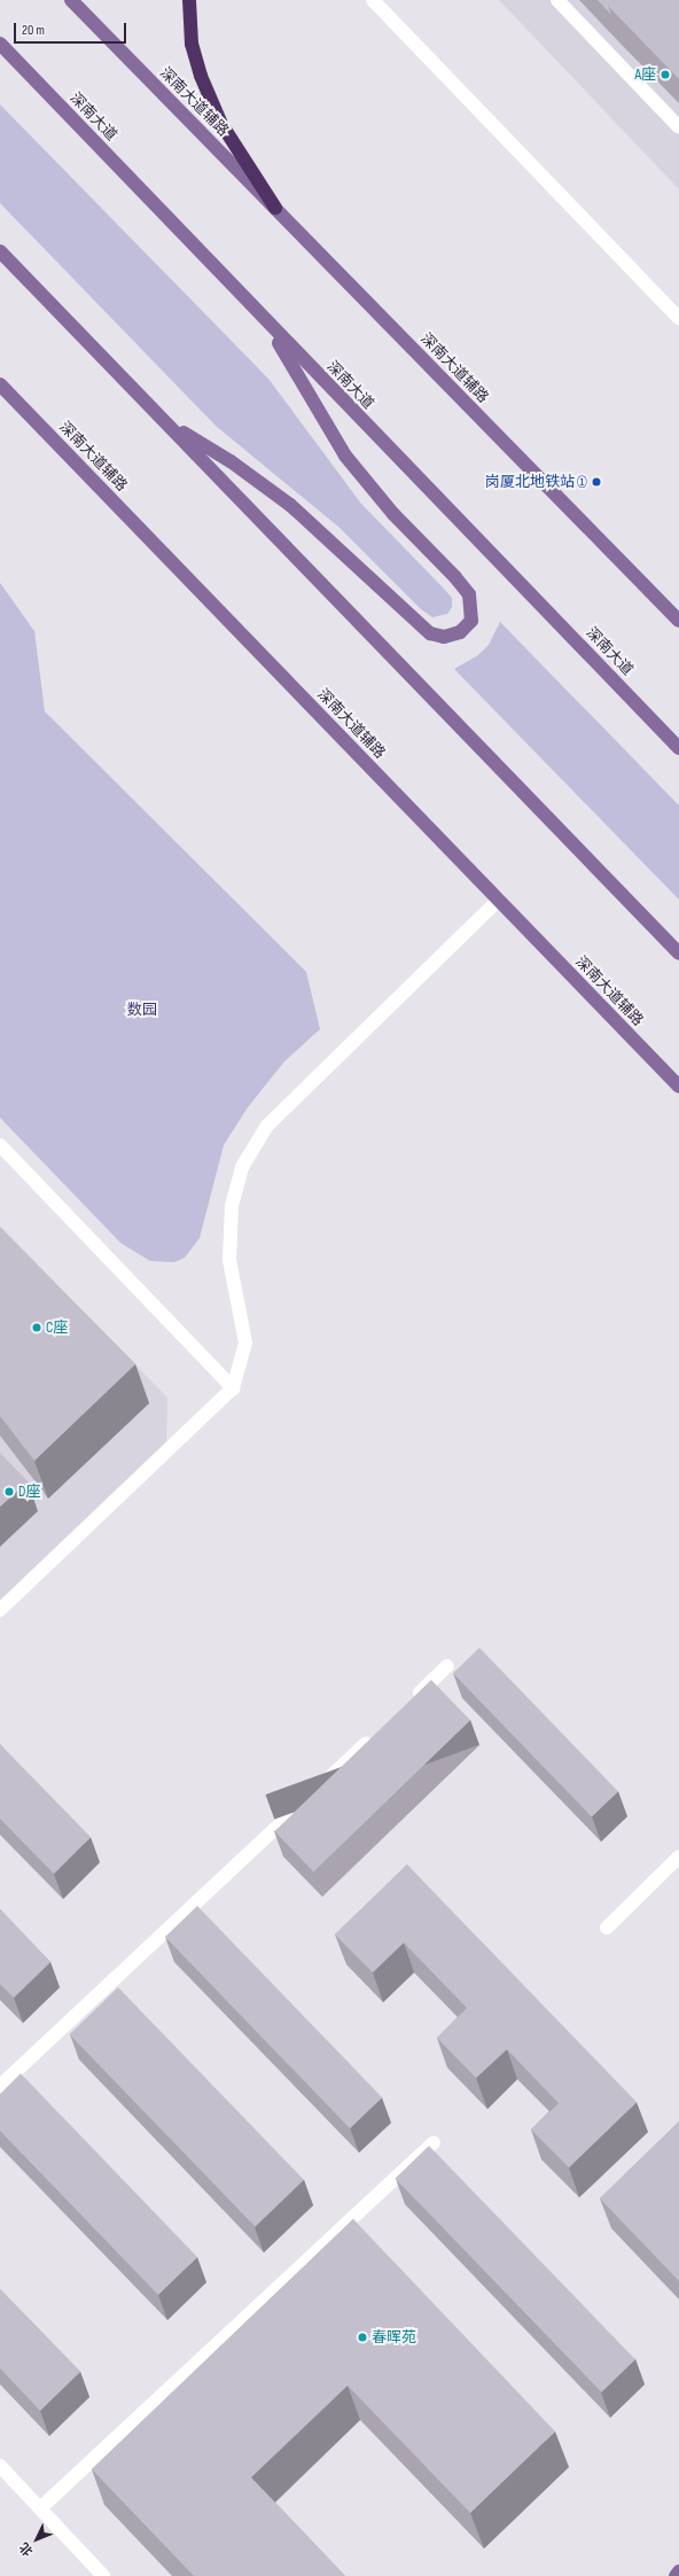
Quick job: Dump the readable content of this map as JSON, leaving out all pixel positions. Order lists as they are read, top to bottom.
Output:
{
  "streets": {
    "main road": ["深南大道辅路", "深南大道"]
  },
  "parks": ["数园"],
  "places": [
    "A座",
    "岗厦北地铁站 ①",
    "C座",
    "D座",
    "春晖苑"
  ],
  "scale_bar": "20 m",
  "north": "bottom left"
}
